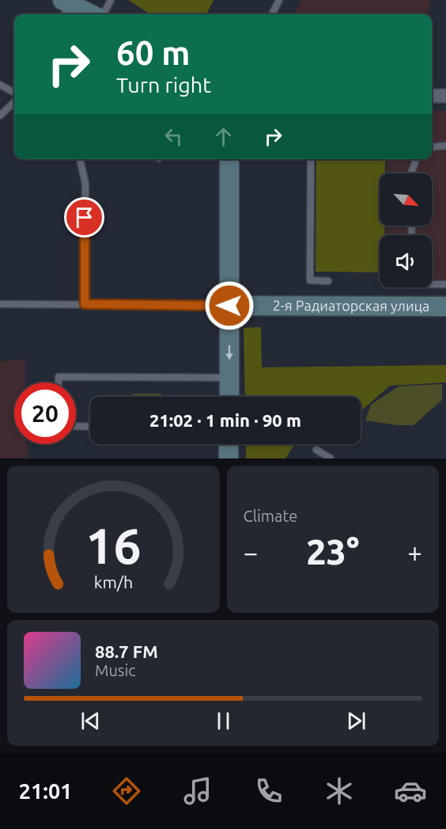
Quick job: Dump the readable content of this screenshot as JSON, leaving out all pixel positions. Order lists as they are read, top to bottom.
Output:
{
  "streets": {
    "street": ["2-я Радиаторская улица"]
  },
  "north": "bottom right",
  "page": {
    "turn": ["60 m", "Turn right"],
    "limit": "20",
    "trip": "21:02 · 1 min · 90 m",
    "tile": "Climate",
    "heat": ["−", "23°", "+"],
    "song": ["88.7 FM", "Music"],
    "tabs": "21:01",
    "gauge": ["16", "km/h"]
  }
}
